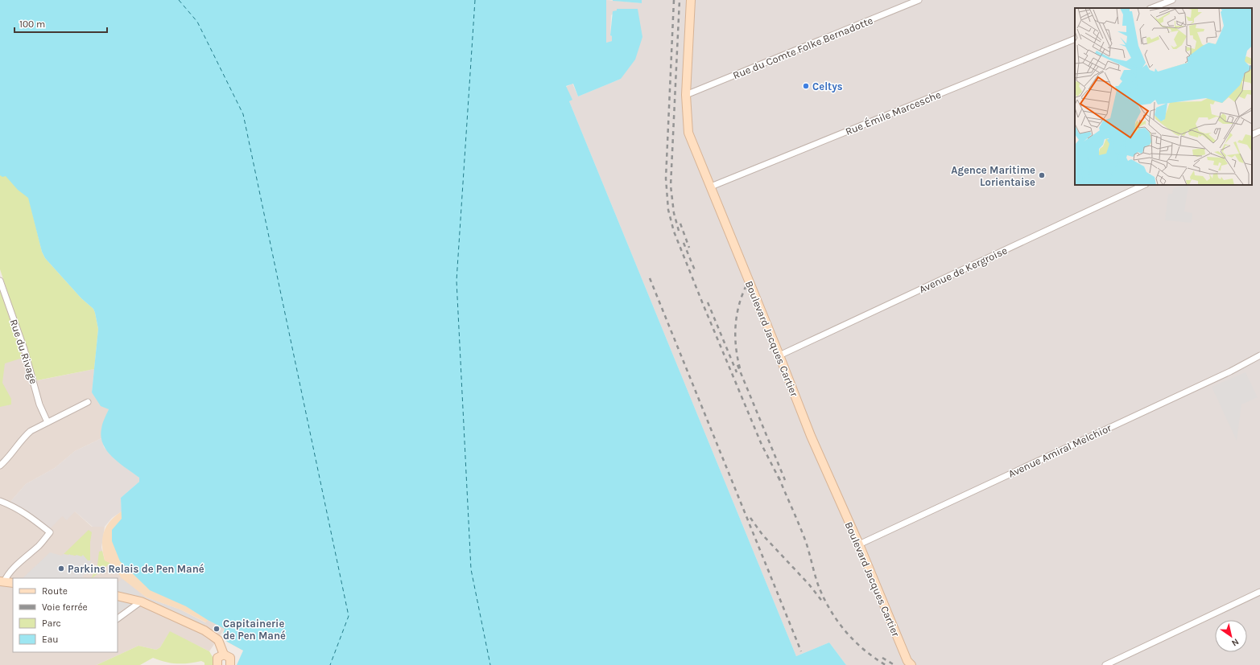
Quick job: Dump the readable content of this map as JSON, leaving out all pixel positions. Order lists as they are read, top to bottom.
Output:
{
  "streets": {
    "street": [
      "Rue du Comte Folke Bernadotte",
      "Rue Émile Marcesche",
      "Avenue de Kergroise",
      "Boulevard Jacques Cartier",
      "Rue du Rivage",
      "Avenue Amiral Melchior"
    ]
  },
  "crossings": [
    ["Rue du Comte Folke Bernadotte", "Boulevard Jacques Cartier"],
    ["Rue Émile Marcesche", "Boulevard Jacques Cartier"],
    ["Avenue de Kergroise", "Boulevard Jacques Cartier"],
    ["Boulevard Jacques Cartier", "Avenue Amiral Melchior"]
  ],
  "places": [
    "Celtys",
    "Agence Maritime Lorientaise",
    "Parkins Relais de Pen Mané",
    "Capitainerie de Pen Mané"
  ],
  "legend": [
    "Route",
    "Voie ferrée",
    "Parc",
    "Eau"
  ],
  "scale_bar": "100 m",
  "north": "bottom right"
}
